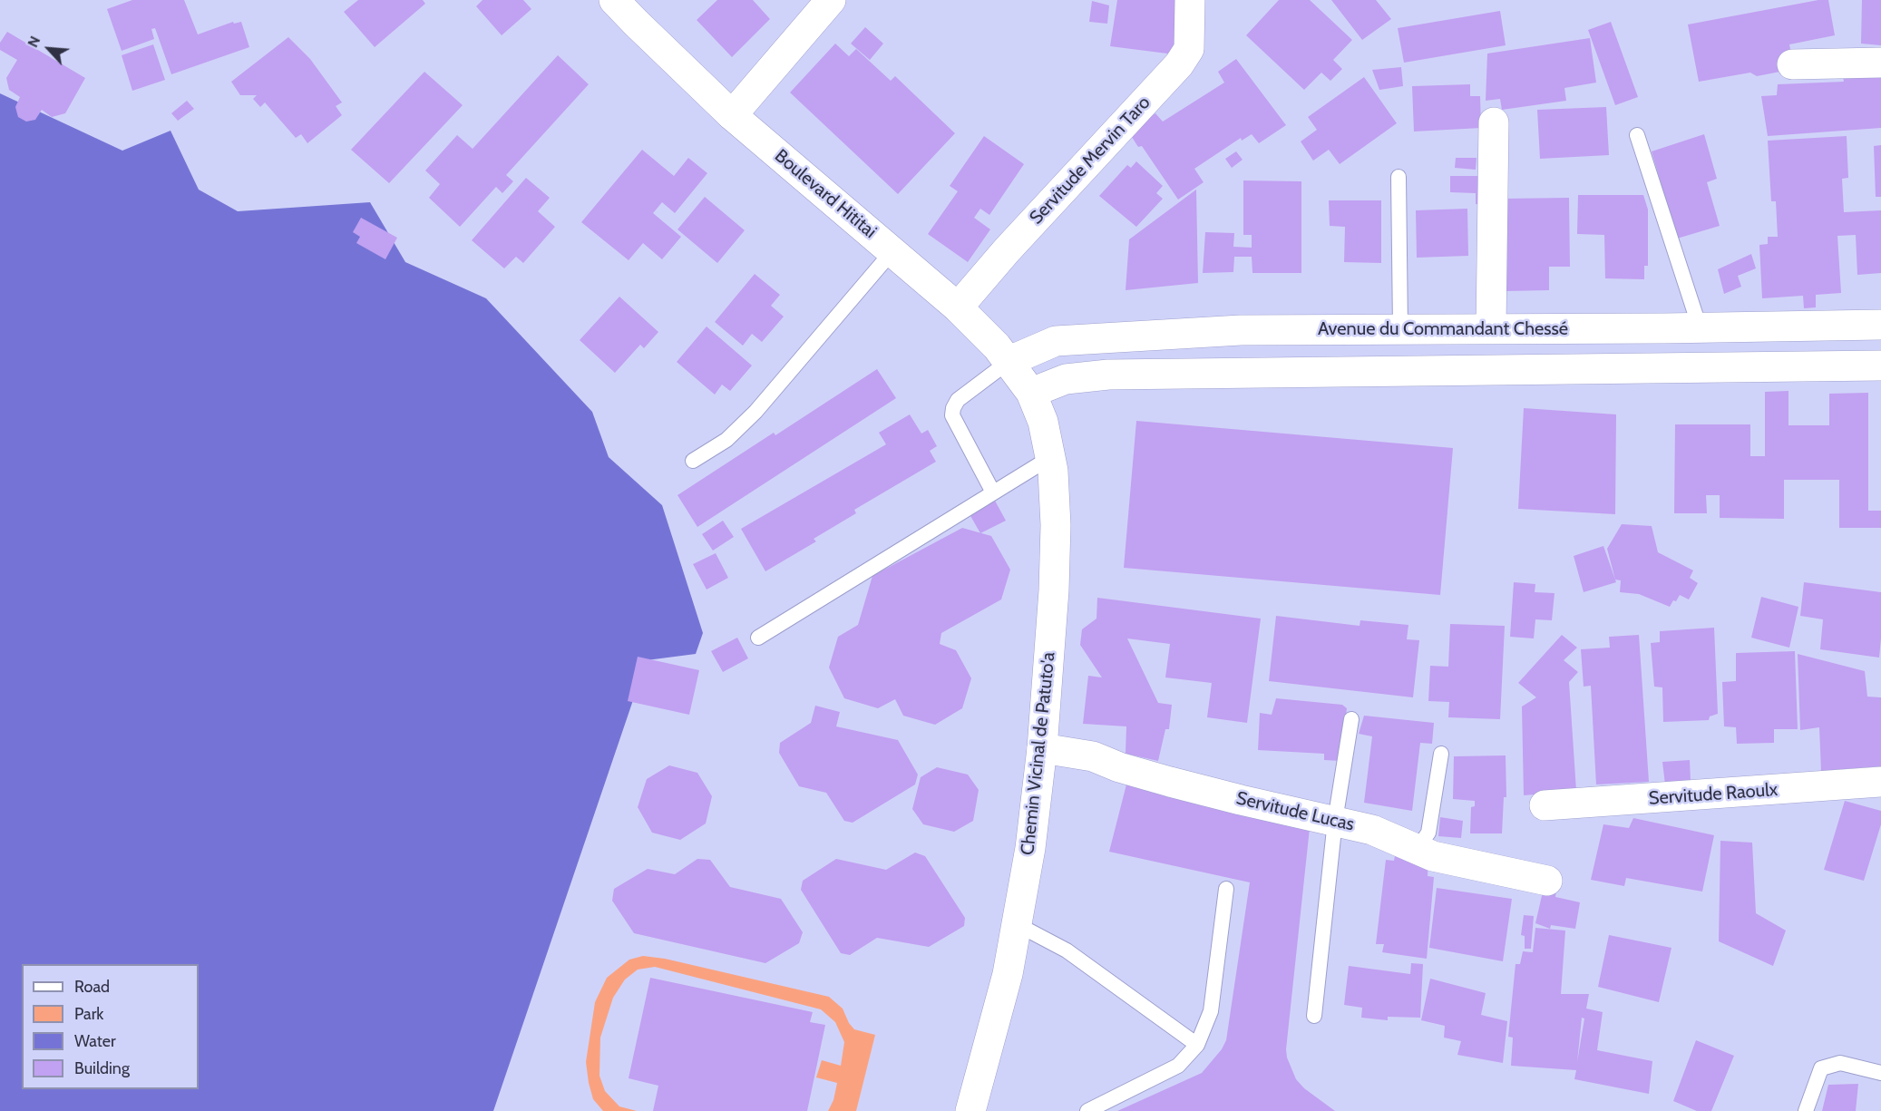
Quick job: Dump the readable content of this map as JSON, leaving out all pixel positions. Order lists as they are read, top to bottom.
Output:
{
  "streets": {
    "main road": [
      "Servitude Mervin Taro",
      "Boulevard Hititai",
      "Avenue du Commandant Chessé",
      "Chemin Vicinal de Patuto'a",
      "Servitude Raoulx",
      "Servitude Lucas"
    ]
  },
  "crossings": [
    ["Servitude Mervin Taro", "Boulevard Hititai"],
    ["Boulevard Hititai", "Avenue du Commandant Chessé"],
    ["Boulevard Hititai", "Chemin Vicinal de Patuto'a"],
    ["Chemin Vicinal de Patuto'a", "Servitude Lucas"]
  ],
  "legend": [
    "Road",
    "Park",
    "Water",
    "Building"
  ],
  "north": "top left"
}
